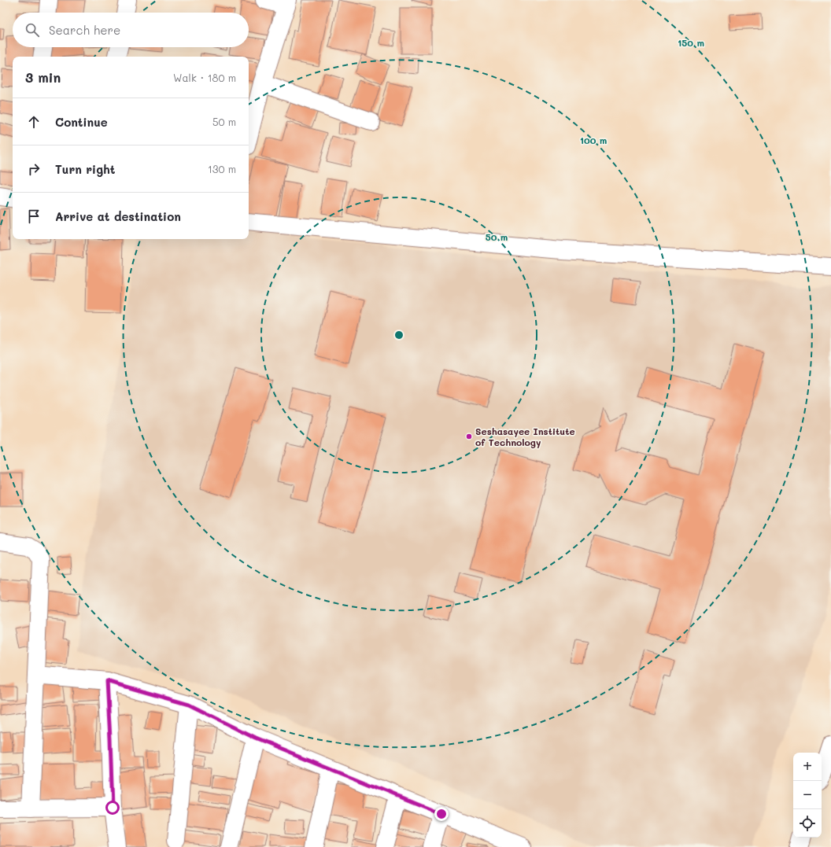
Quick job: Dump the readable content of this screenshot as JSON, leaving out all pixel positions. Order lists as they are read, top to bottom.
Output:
{
  "places": ["Seshasayee Institute of Technology"],
  "page": {
    "search": "Search here",
    "heading": ["3 min", "Walk · 180 m"],
    "list": [
      ["Continue", "50 m"],
      ["Turn right", "130 m"],
      "Arrive at destination"
    ],
    "map_buttons": ["+", "−"]
  },
  "rings": ["150 m", "100 m", "50 m"]
}
